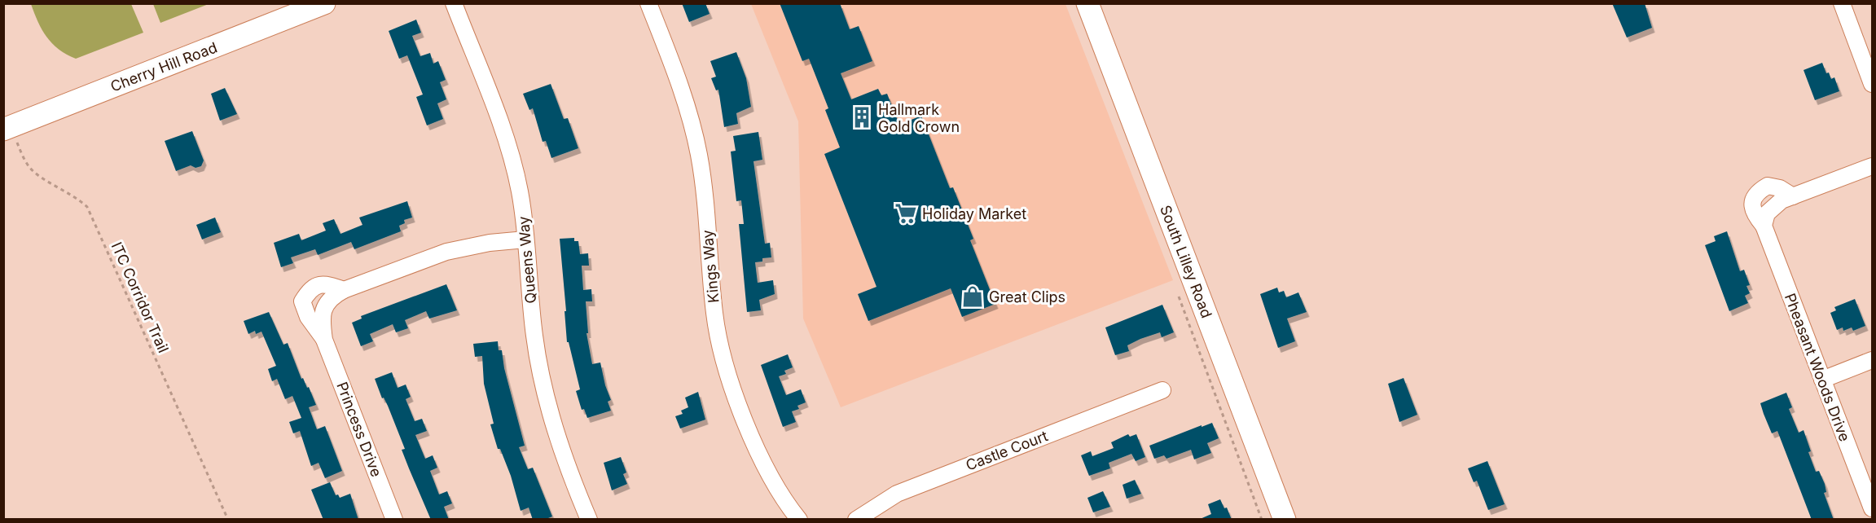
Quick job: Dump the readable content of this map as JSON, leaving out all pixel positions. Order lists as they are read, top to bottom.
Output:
{
  "streets": {
    "street": [
      "Cherry Hill Road",
      "Queens Way",
      "South Lilley Road",
      "Kings Way",
      "Pheasant Woods Drive",
      "Princess Drive",
      "Castle Court"
    ],
    "path": ["ITC Corridor Trail"]
  },
  "crossings": [
    ["Cherry Hill Road", "ITC Corridor Trail"],
    ["Queens Way", "Princess Drive"]
  ],
  "places": {
    "building": ["Hallmark Gold Crown"],
    "supermarket": ["Holiday Market"],
    "shop": ["Great Clips"]
  }
}
